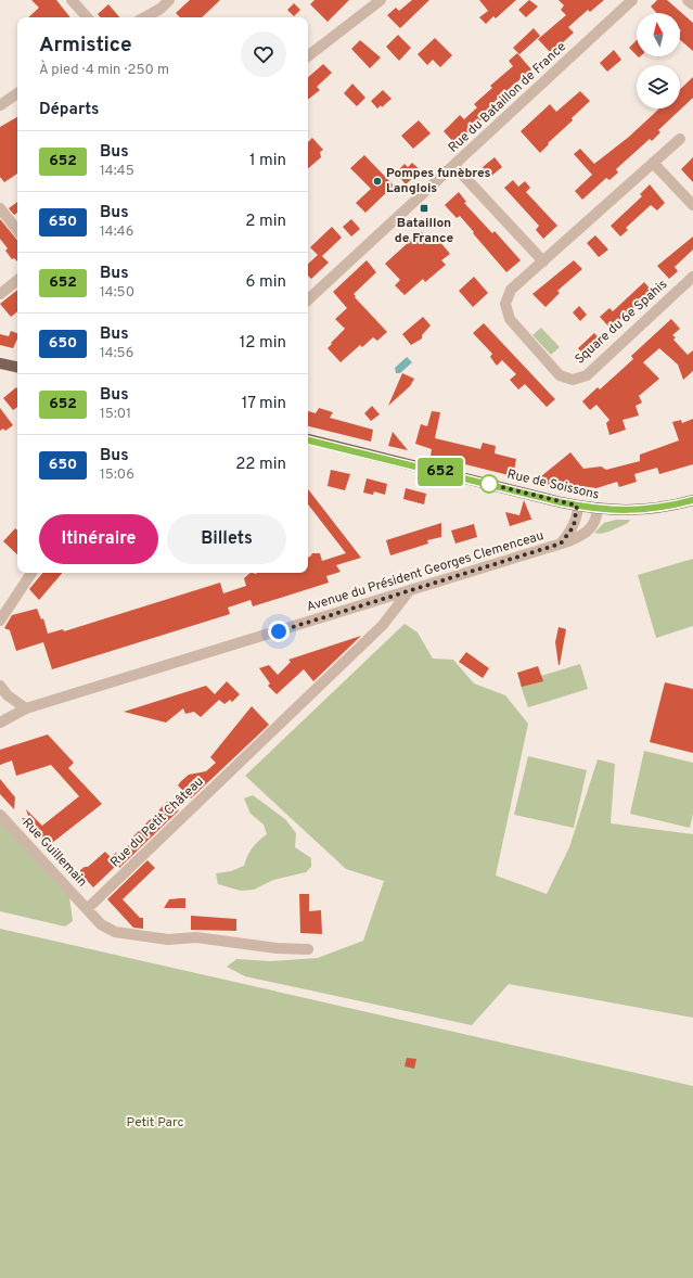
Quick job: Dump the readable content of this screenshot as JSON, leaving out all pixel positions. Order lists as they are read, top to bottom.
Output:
{
  "streets": {
    "main road": ["Rue de Soissons"],
    "street": [
      "Rue du Bataillon de France",
      "Square du 6e Spahis",
      "Avenue du Président Georges Clemenceau",
      "Rue du Petit Château",
      "Rue Guillemain"
    ]
  },
  "crossings": [
    ["Rue de Soissons", "Avenue du Président Georges Clemenceau"],
    ["Avenue du Président Georges Clemenceau", "Rue du Petit Château"],
    ["Rue du Petit Château", "Rue Guillemain"]
  ],
  "parks": ["Petit Parc"],
  "places": {
    "other": ["Pompes funèbres Langlois"],
    "transit": ["Bataillon de France"]
  },
  "lines": ["bus line 652"],
  "north": "top",
  "page": {
    "on_map": "652",
    "heading": [
      ["Armistice", "À pied · 4 min · 250 m"],
      "Départs"
    ],
    "list": [
      {
        "mark": "652",
        "name": "Bus",
        "note": "14:45",
        "value": "1 min"
      },
      {
        "mark": "650",
        "name": "Bus",
        "note": "14:46",
        "value": "2 min"
      },
      {
        "mark": "652",
        "name": "Bus",
        "note": "14:50",
        "value": "6 min"
      },
      {
        "mark": "650",
        "name": "Bus",
        "note": "14:56",
        "value": "12 min"
      },
      {
        "mark": "652",
        "name": "Bus",
        "note": "15:01",
        "value": "17 min"
      },
      {
        "mark": "650",
        "name": "Bus",
        "note": "15:06",
        "value": "22 min"
      }
    ],
    "buttons": ["Itinéraire", "Billets"]
  }
}
